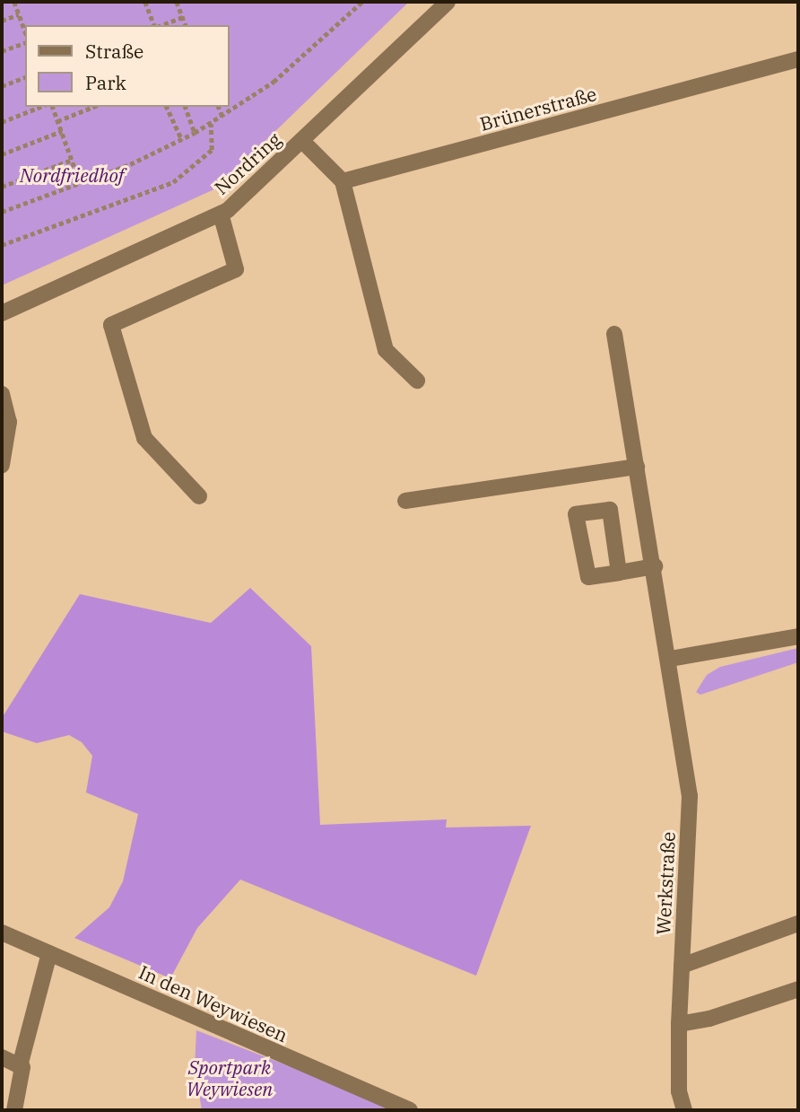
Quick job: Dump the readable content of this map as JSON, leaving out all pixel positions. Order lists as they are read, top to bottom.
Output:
{
  "streets": {
    "street": [
      "Brünerstraße",
      "Nordring",
      "Werkstraße",
      "In den Weywiesen"
    ]
  },
  "parks": ["Nordfriedhof", "Sportpark Weywiesen"],
  "legend": ["Straße", "Park"]
}
